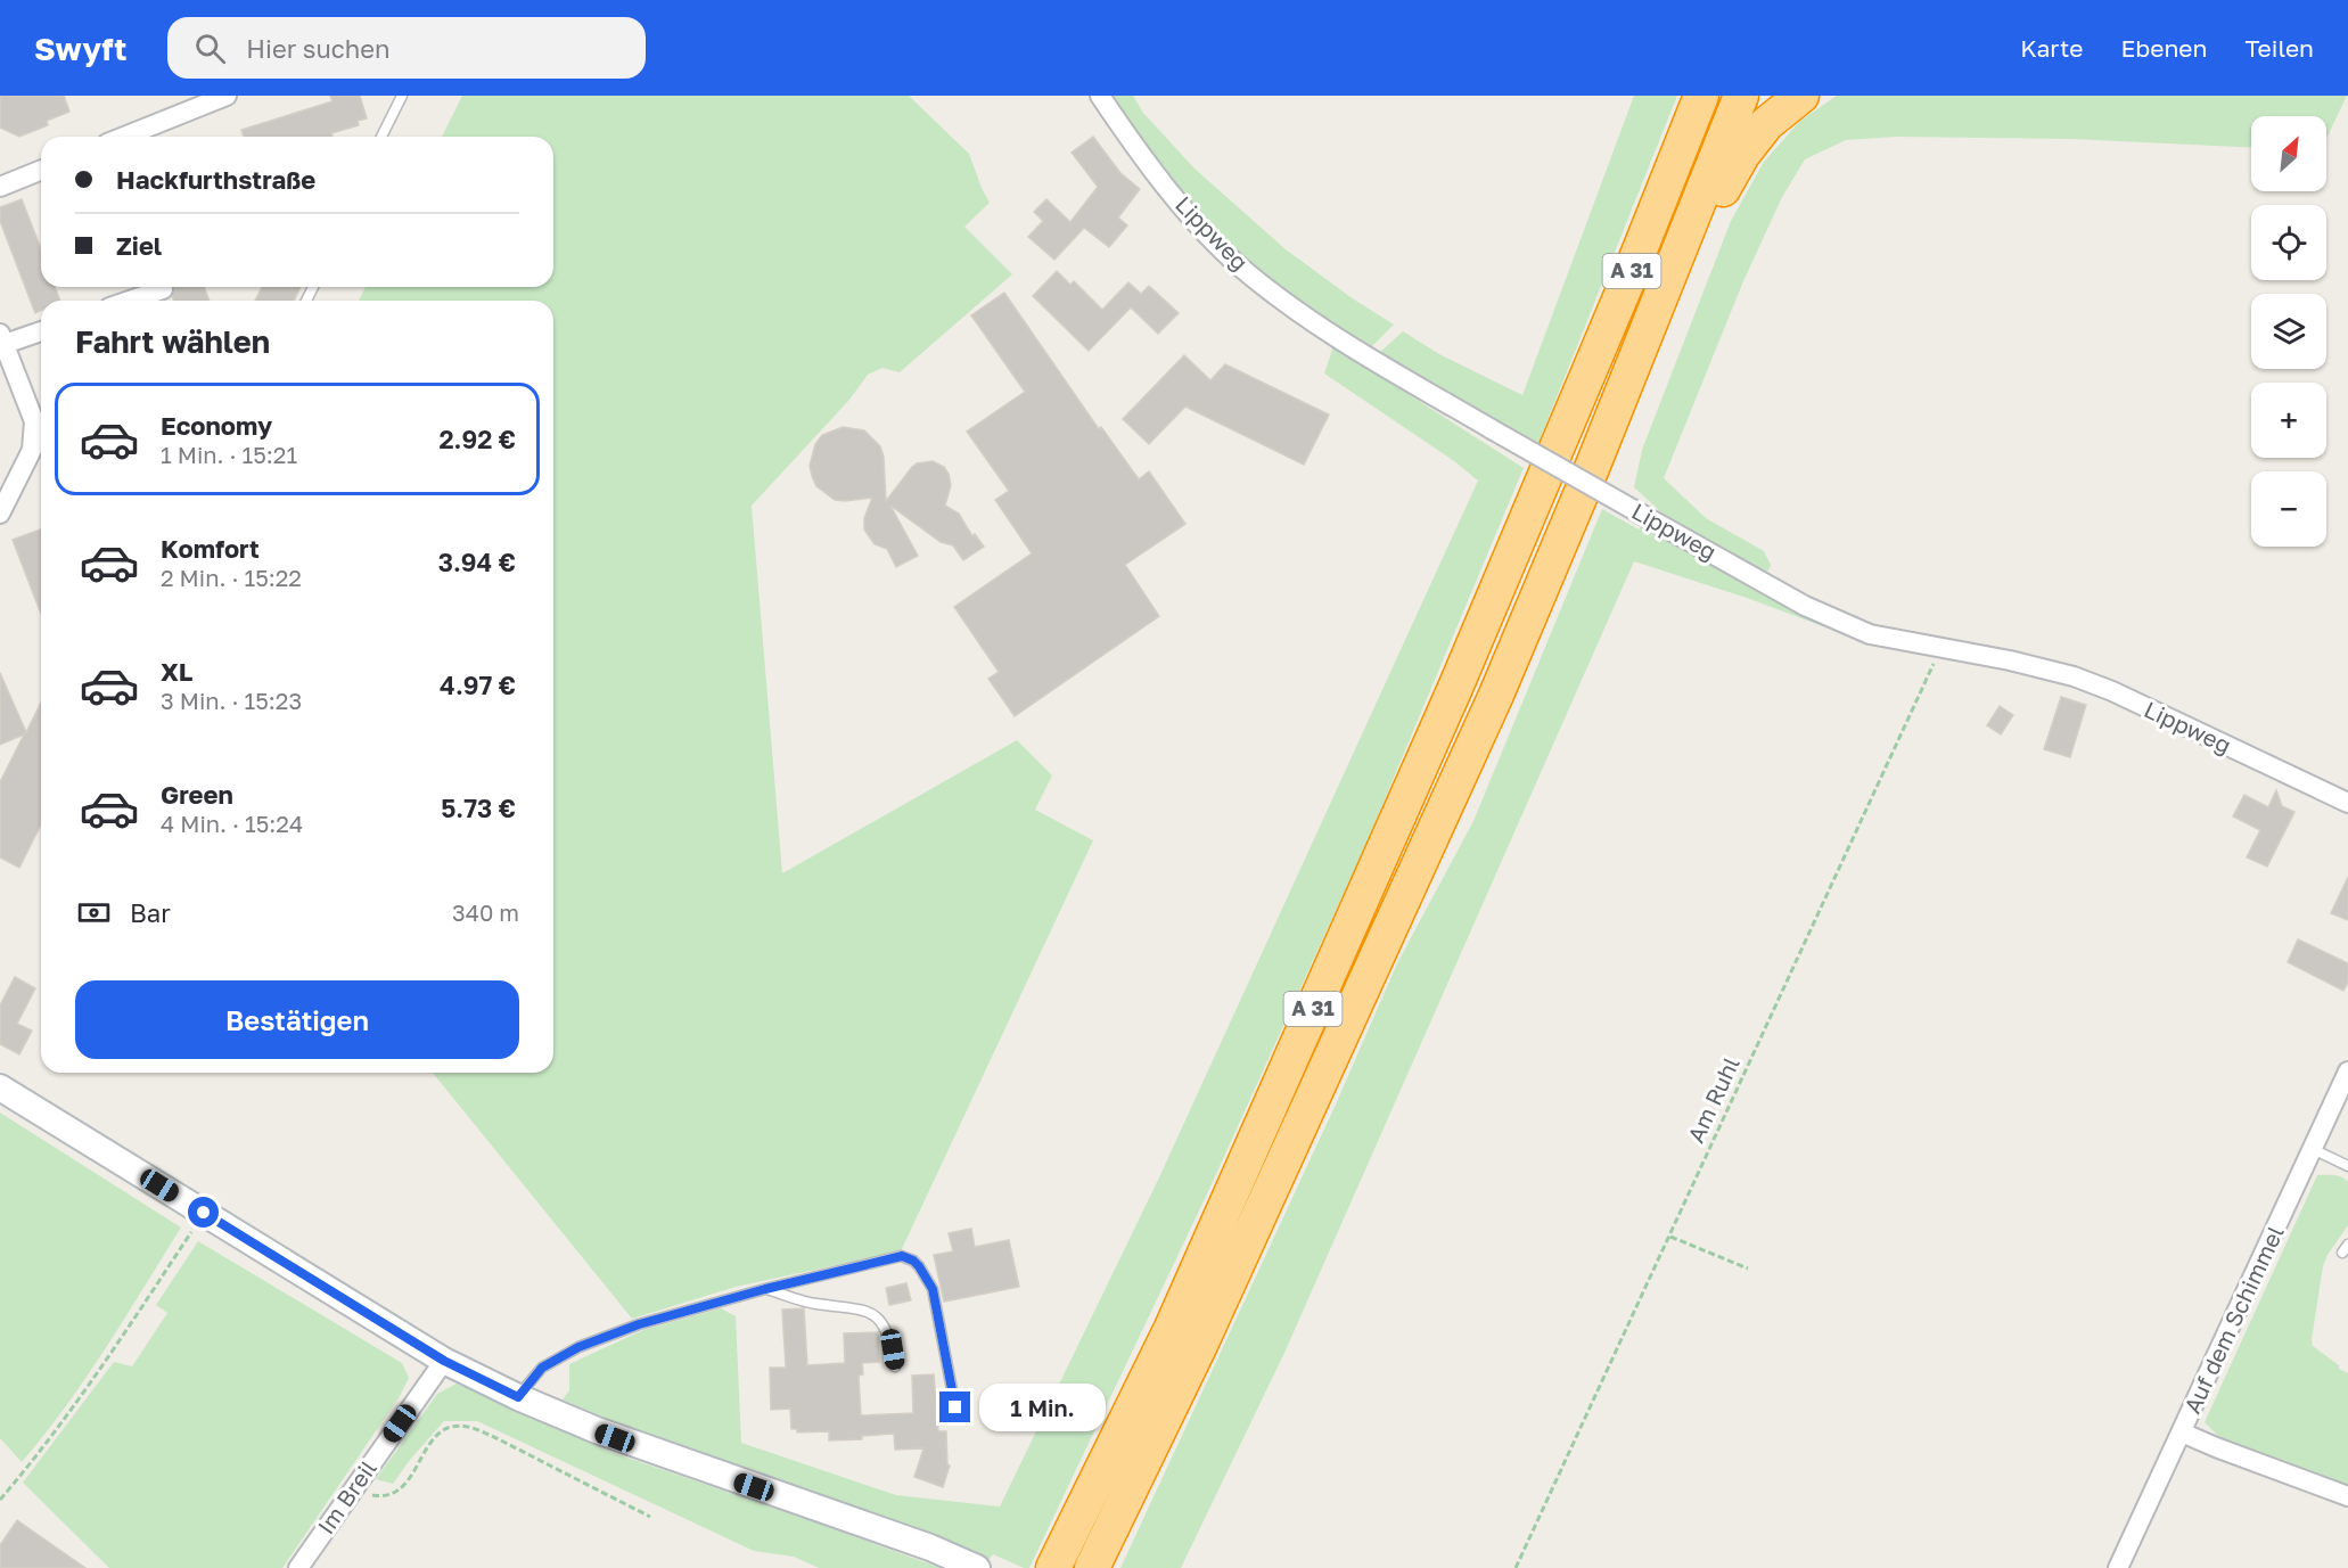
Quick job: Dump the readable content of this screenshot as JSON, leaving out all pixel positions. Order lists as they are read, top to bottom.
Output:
{
  "streets": {
    "highway": ["A 31"],
    "street": ["Lippweg", "Auf dem Schimmel", "Im Breil"],
    "path": ["Am Ruhl"]
  },
  "crossings": [
    ["Lippweg", "Am Ruhl"]
  ],
  "north": "top right",
  "page": {
    "header": "Swyft",
    "search": "Hier suchen",
    "nav": ["Karte", "Ebenen", "Teilen"],
    "map_buttons": ["+", "−"],
    "banner": ["Hackfurthstraße", "Ziel"],
    "heading": "Fahrt wählen",
    "list": [
      {
        "name": "Economy",
        "note": "1 Min. · 15:21",
        "value": "2.92 €"
      },
      {
        "name": "Komfort",
        "note": "2 Min. · 15:22",
        "value": "3.94 €"
      },
      {
        "name": "XL",
        "note": "3 Min. · 15:23",
        "value": "4.97 €"
      },
      {
        "name": "Green",
        "note": "4 Min. · 15:24",
        "value": "5.73 €"
      }
    ],
    "pay": ["Bar", "340 m"],
    "buttons": "Bestätigen",
    "bubble": "1 Min."
  }
}
